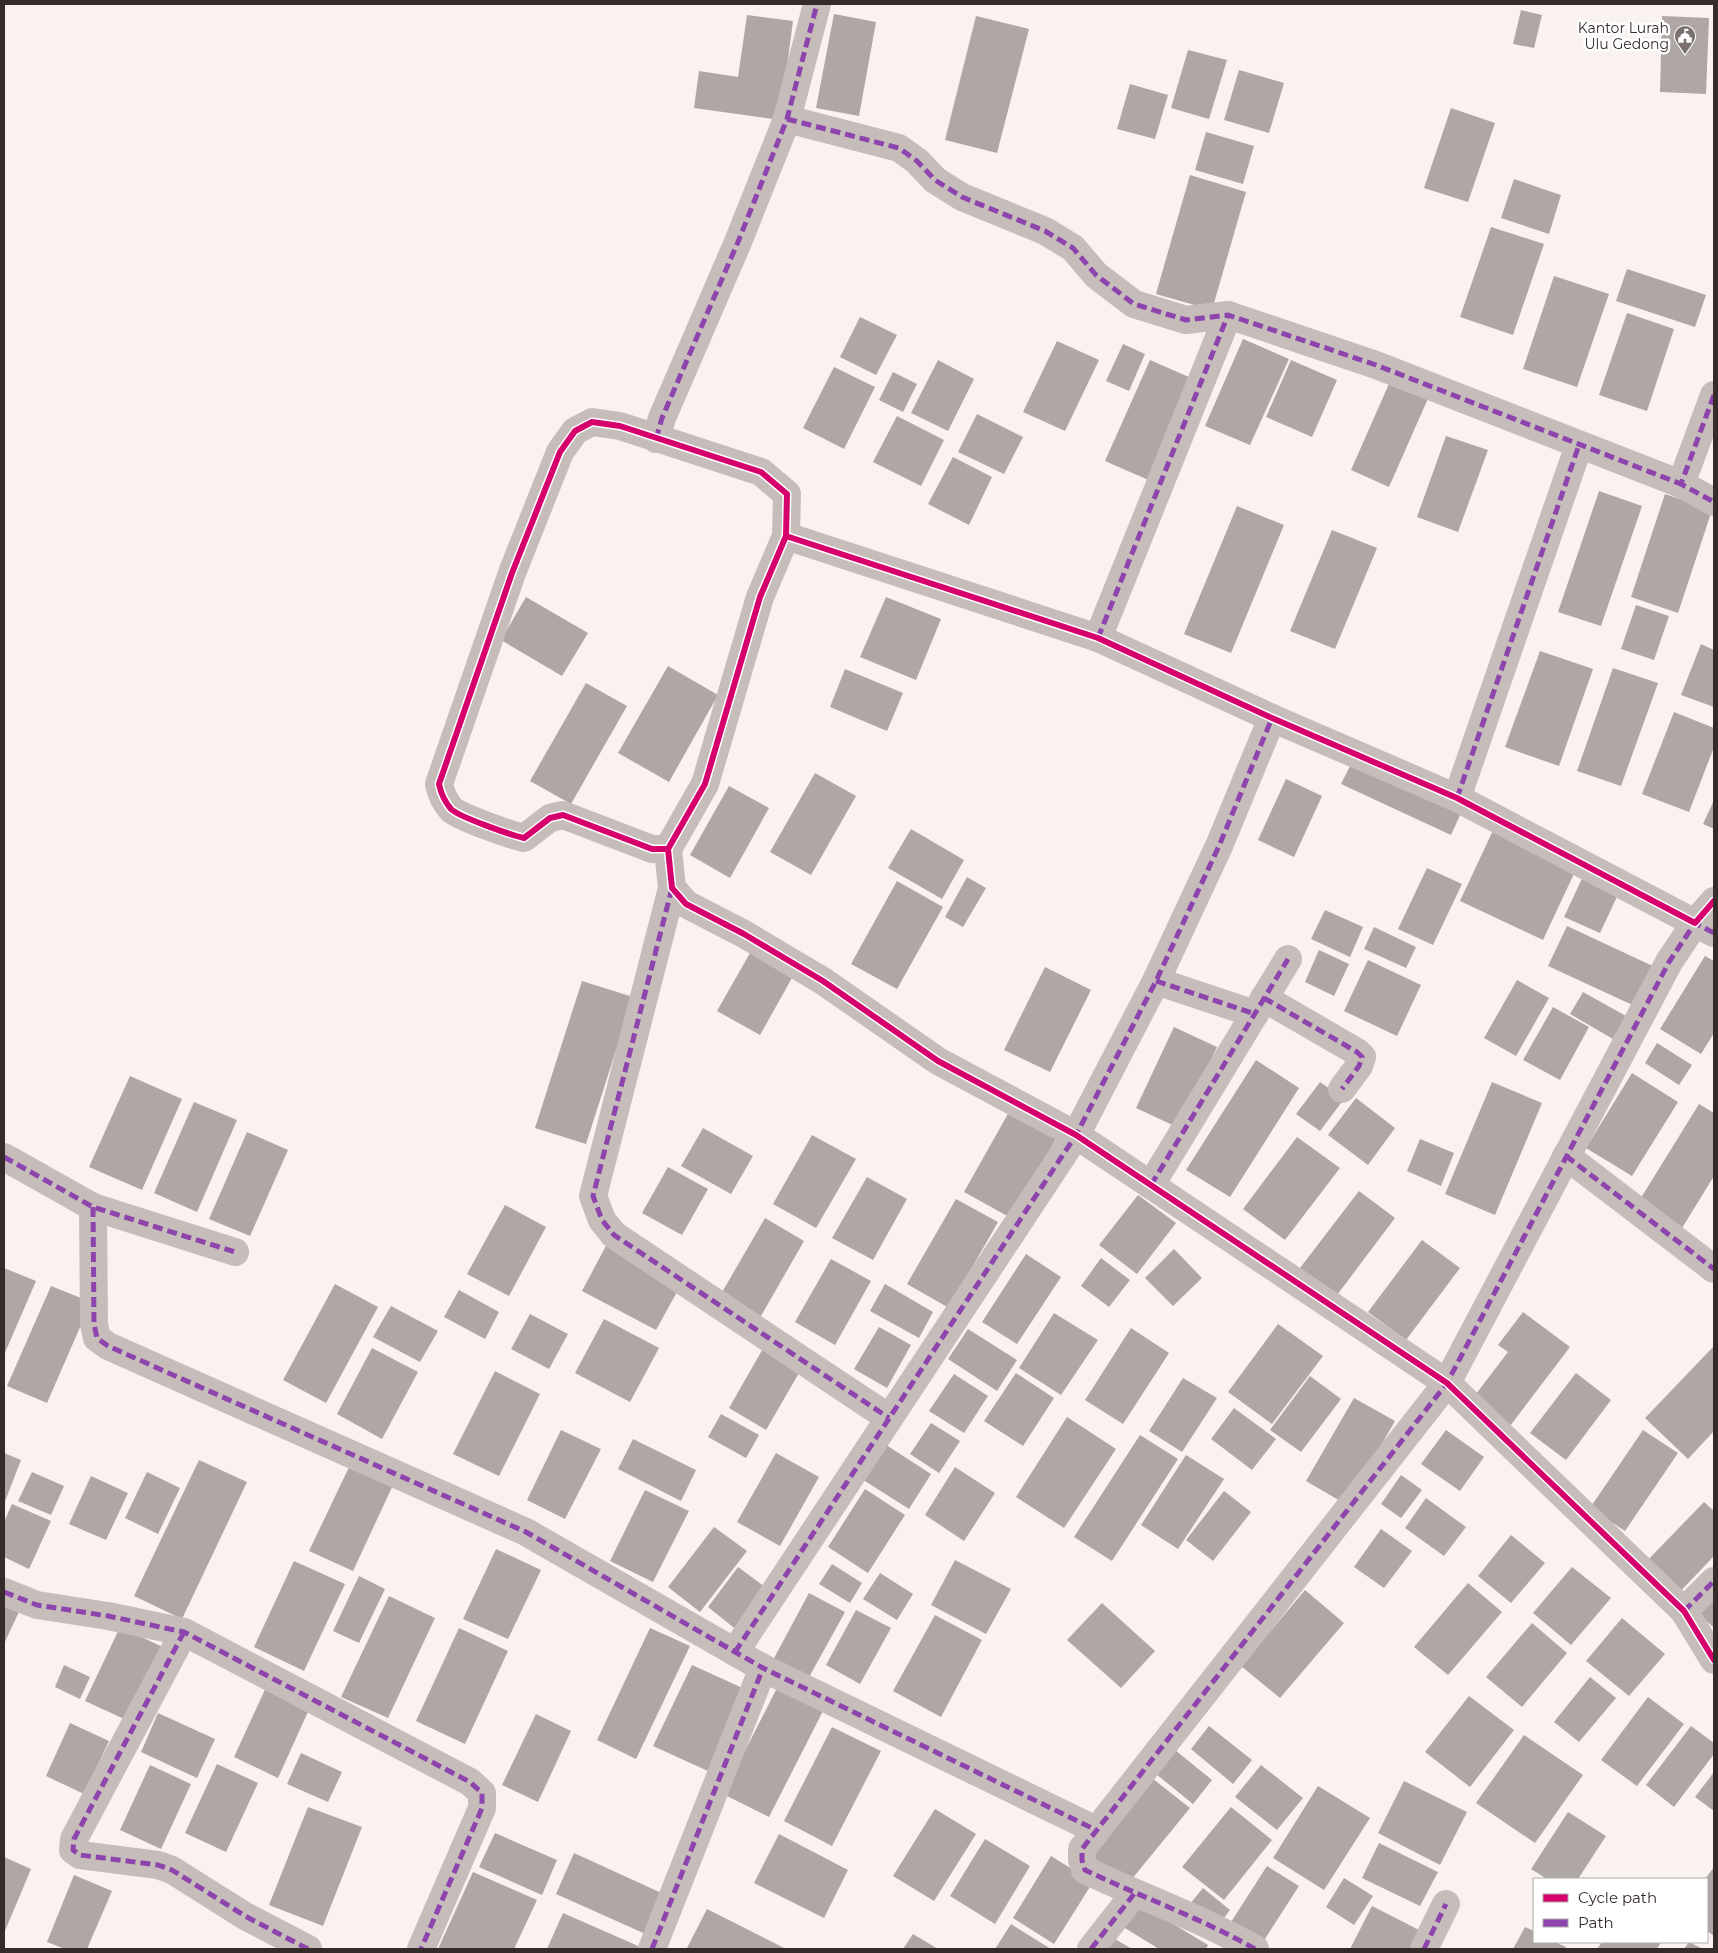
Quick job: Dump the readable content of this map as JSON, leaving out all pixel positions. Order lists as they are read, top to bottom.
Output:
{
  "places": {
    "public building": ["Kantor Lurah Ulu Gedong"]
  },
  "legend": ["Cycle path", "Path"]
}
